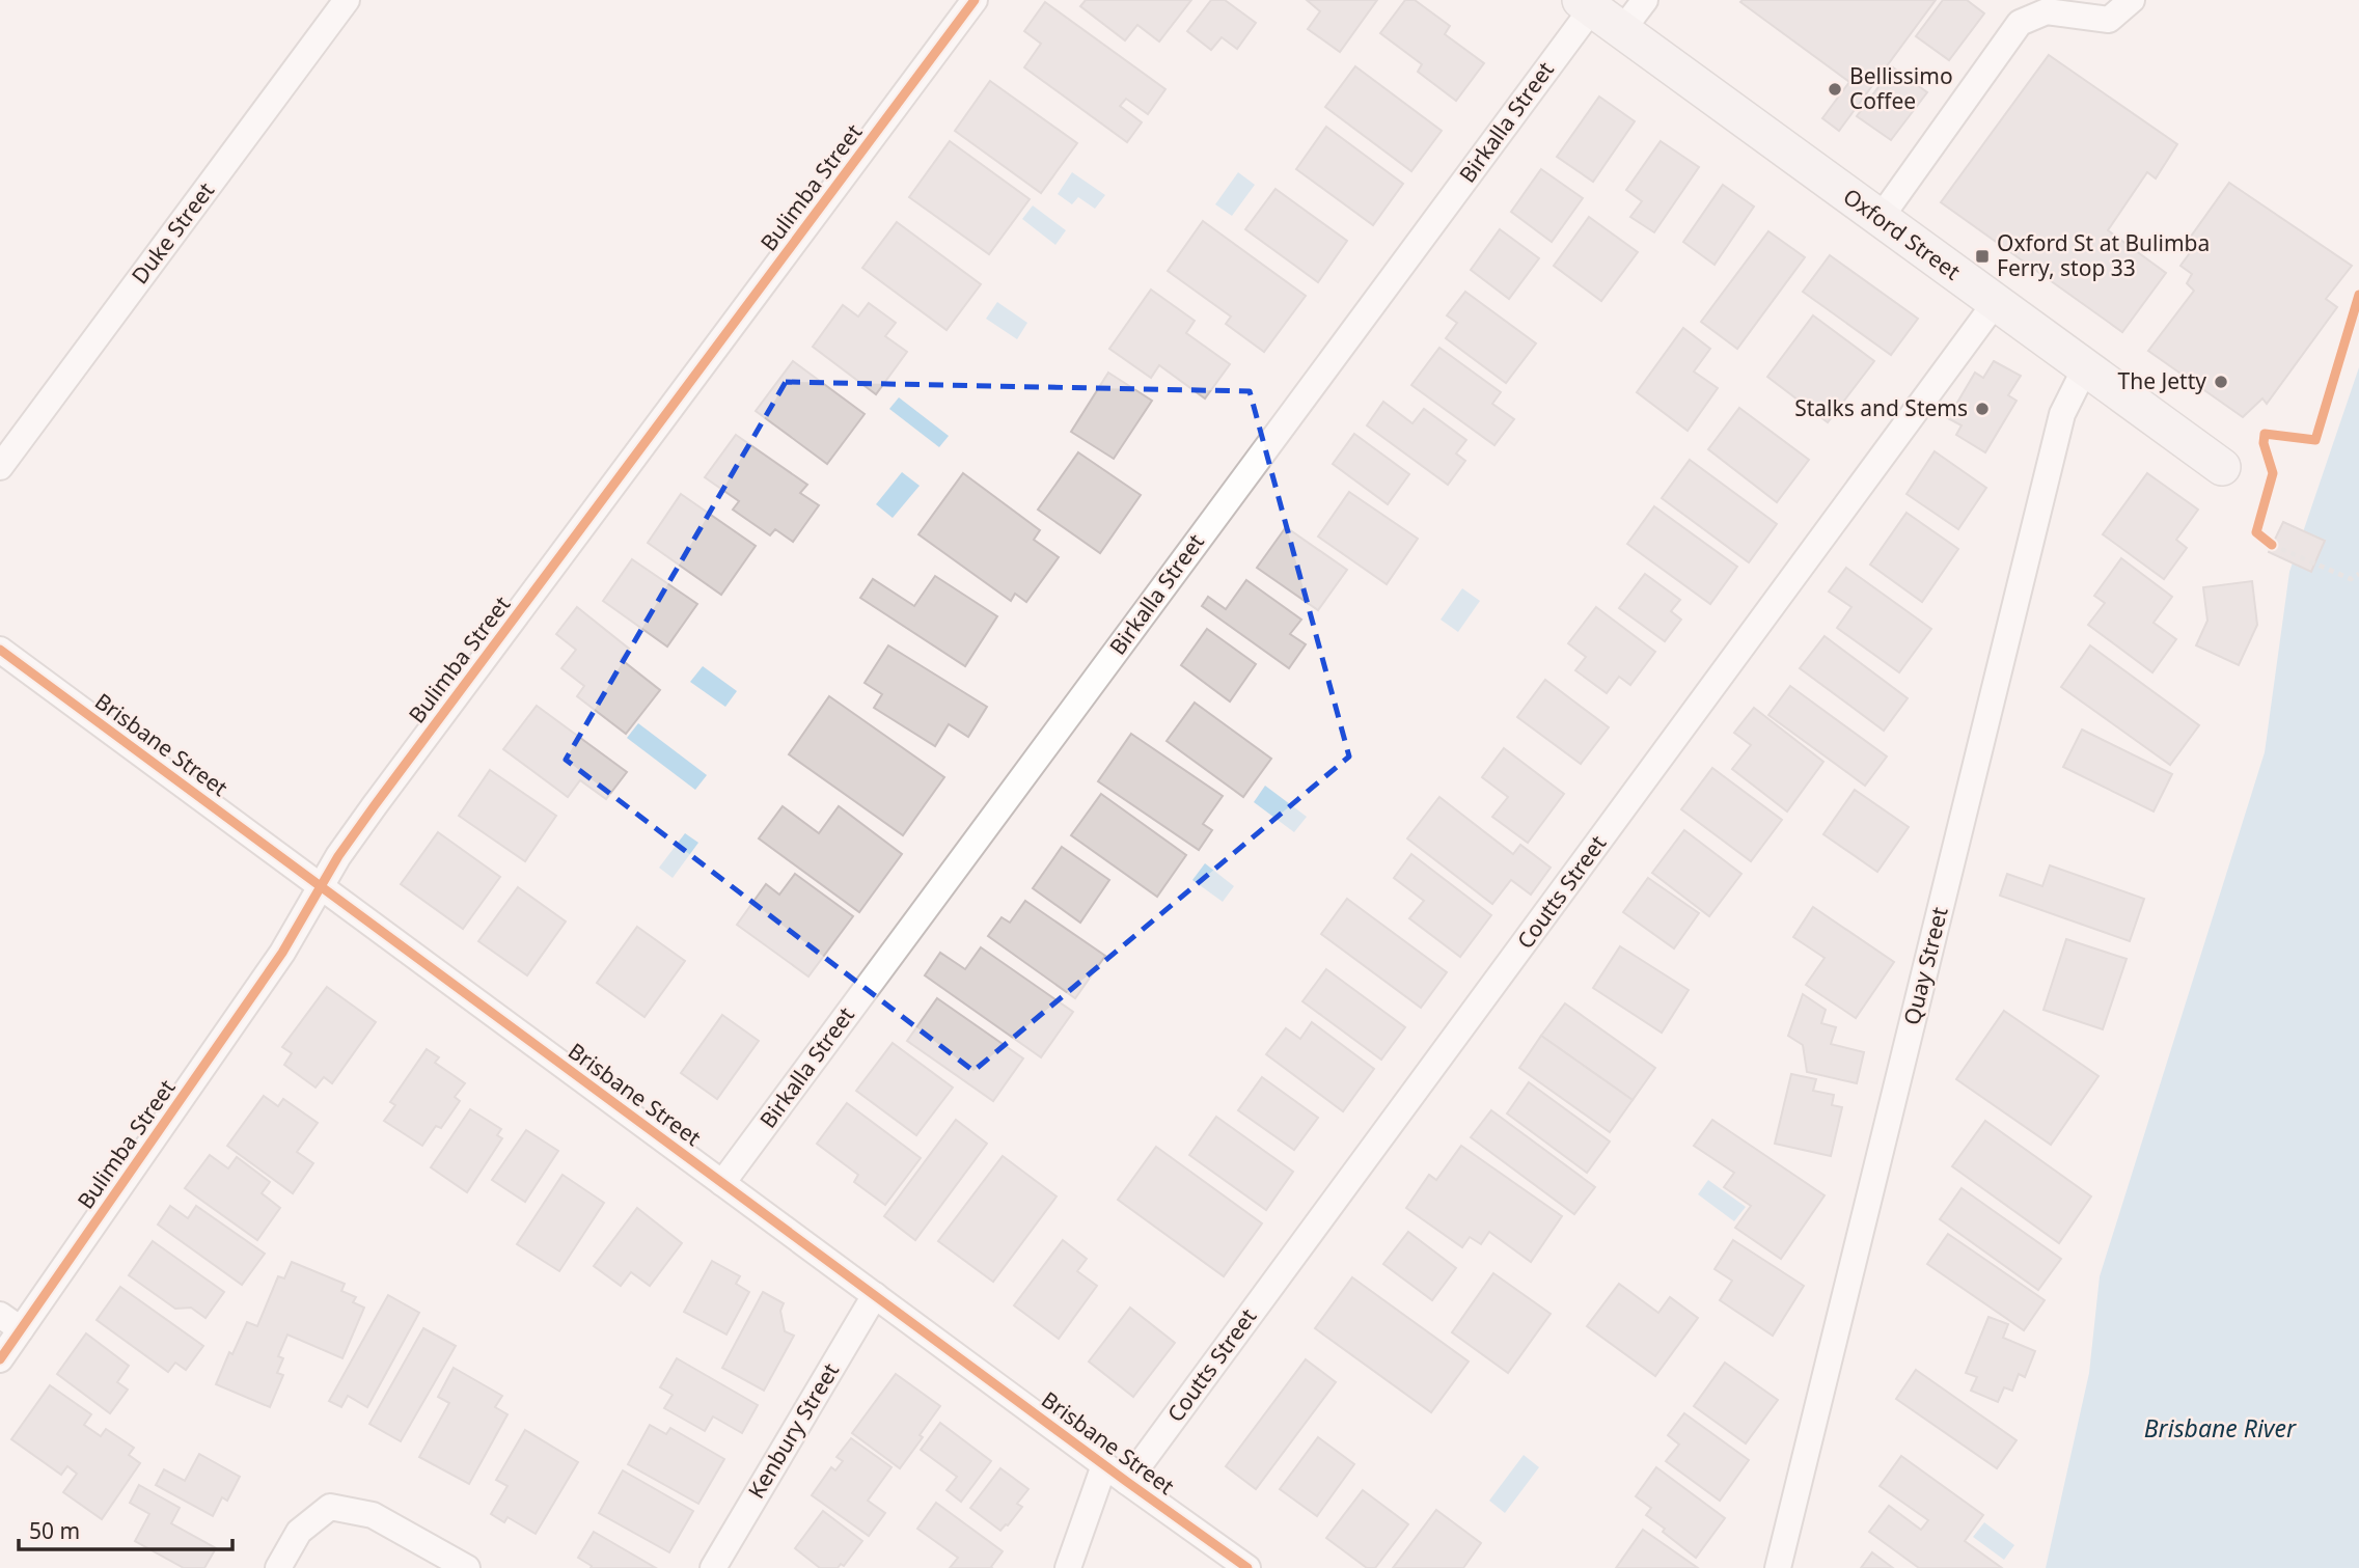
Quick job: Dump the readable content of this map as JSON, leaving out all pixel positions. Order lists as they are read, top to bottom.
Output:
{
  "streets": {
    "street": [
      "Birkalla Street",
      "Bulimba Street",
      "Duke Street",
      "Oxford Street",
      "Brisbane Street",
      "Coutts Street",
      "Quay Street",
      "Kenbury Street"
    ]
  },
  "crossings": [
    ["Birkalla Street", "Oxford Street"],
    ["Birkalla Street", "Brisbane Street"],
    ["Bulimba Street", "Brisbane Street"],
    ["Oxford Street", "Coutts Street"],
    ["Oxford Street", "Quay Street"],
    ["Brisbane Street", "Coutts Street"],
    ["Brisbane Street", "Kenbury Street"]
  ],
  "water": ["Brisbane River"],
  "places": {
    "other": ["Bellissimo Coffee", "The Jetty", "Stalks and Stems"],
    "transit": ["Oxford St at Bulimba Ferry, stop 33"]
  },
  "scale_bar": "50 m"
}
